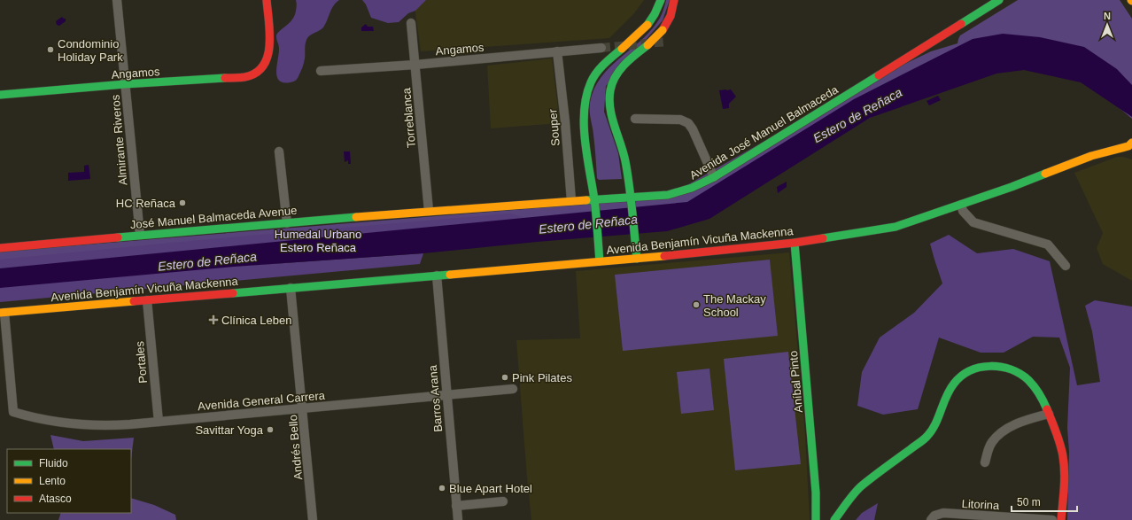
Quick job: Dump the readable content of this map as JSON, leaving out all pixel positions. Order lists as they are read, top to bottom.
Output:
{
  "streets": {
    "main road": [
      "Angamos",
      "Avenida José Manuel Balmaceda",
      "José Manuel Balmaceda Avenue",
      "Avenida Benjamín Vicuña Mackenna",
      "Aníbal Pinto"
    ],
    "street": [
      "Torreblanca",
      "Souper",
      "Almirante Riveros",
      "Portales",
      "Barros Arana",
      "Avenida General Carrera",
      "Andrés Bello",
      "Litorina"
    ]
  },
  "crossings": [
    ["Angamos", "Torreblanca"],
    ["Angamos", "Souper"],
    ["Angamos", "Almirante Riveros"],
    ["Torreblanca", "Avenida José Manuel Balmaceda"],
    ["Torreblanca", "José Manuel Balmaceda Avenue"],
    ["Souper", "Avenida José Manuel Balmaceda"],
    ["Avenida José Manuel Balmaceda", "José Manuel Balmaceda Avenue"],
    ["Almirante Riveros", "José Manuel Balmaceda Avenue"],
    ["Avenida Benjamín Vicuña Mackenna", "Portales"],
    ["Avenida Benjamín Vicuña Mackenna", "Aníbal Pinto"],
    ["Avenida Benjamín Vicuña Mackenna", "Barros Arana"],
    ["Avenida Benjamín Vicuña Mackenna", "Avenida General Carrera"],
    ["Avenida Benjamín Vicuña Mackenna", "Andrés Bello"],
    ["Portales", "Avenida General Carrera"],
    ["Barros Arana", "Avenida General Carrera"],
    ["Avenida General Carrera", "Andrés Bello"]
  ],
  "water": ["Estero de Reñaca"],
  "parks": ["Humedal Urbano Estero Reñaca"],
  "places": {
    "other": [
      "Condominio Holiday Park",
      "HC Reñaca",
      "The Mackay School",
      "Pink Pilates",
      "Savittar Yoga",
      "Blue Apart Hotel"
    ],
    "health": ["Clínica Leben"]
  },
  "legend": ["Fluido", "Lento", "Atasco"],
  "scale_bar": "50 m",
  "north": "top"
}
